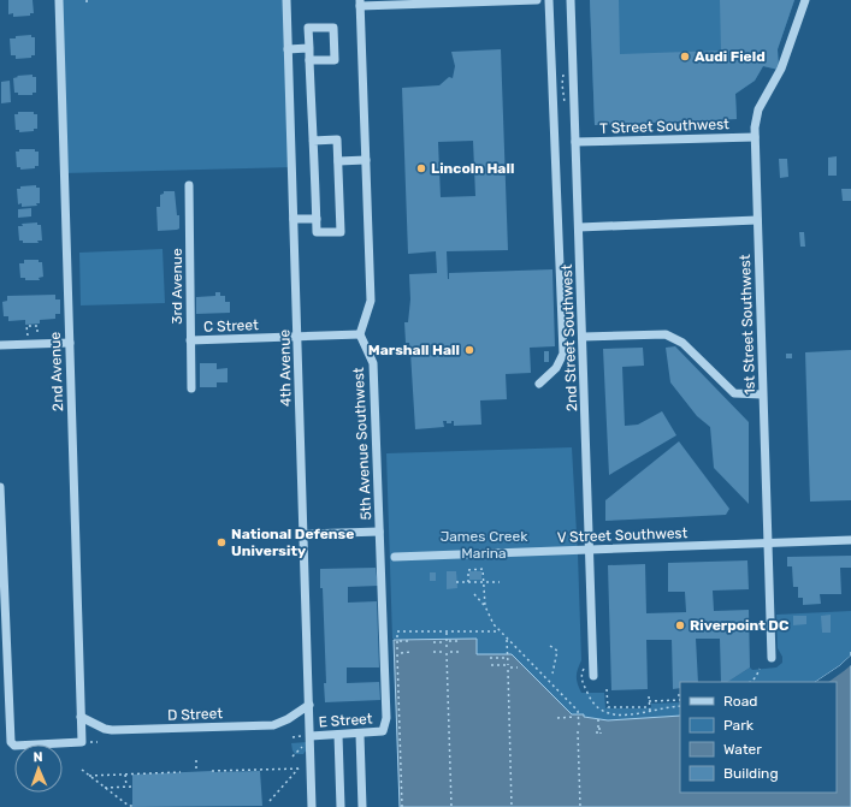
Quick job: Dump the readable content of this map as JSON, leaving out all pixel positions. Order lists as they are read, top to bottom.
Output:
{
  "streets": {
    "street": [
      "T Street Southwest",
      "3rd Avenue",
      "1st Street Southwest",
      "C Street",
      "2nd Street Southwest",
      "4th Avenue",
      "2nd Avenue",
      "5th Avenue Southwest",
      "V Street Southwest",
      "D Street",
      "E Street"
    ]
  },
  "crossings": [
    ["T Street Southwest", "1st Street Southwest"],
    ["T Street Southwest", "2nd Street Southwest"],
    ["3rd Avenue", "C Street"],
    ["1st Street Southwest", "V Street Southwest"],
    ["C Street", "4th Avenue"],
    ["C Street", "5th Avenue Southwest"],
    ["2nd Street Southwest", "V Street Southwest"],
    ["4th Avenue", "D Street"],
    ["4th Avenue", "E Street"],
    ["2nd Avenue", "D Street"],
    ["5th Avenue Southwest", "E Street"]
  ],
  "parks": ["James Creek Marina"],
  "places": [
    "Audi Field",
    "Lincoln Hall",
    "Marshall Hall",
    "National Defense University",
    "Riverpoint DC"
  ],
  "legend": [
    "Road",
    "Park",
    "Water",
    "Building"
  ],
  "north": "top"
}
